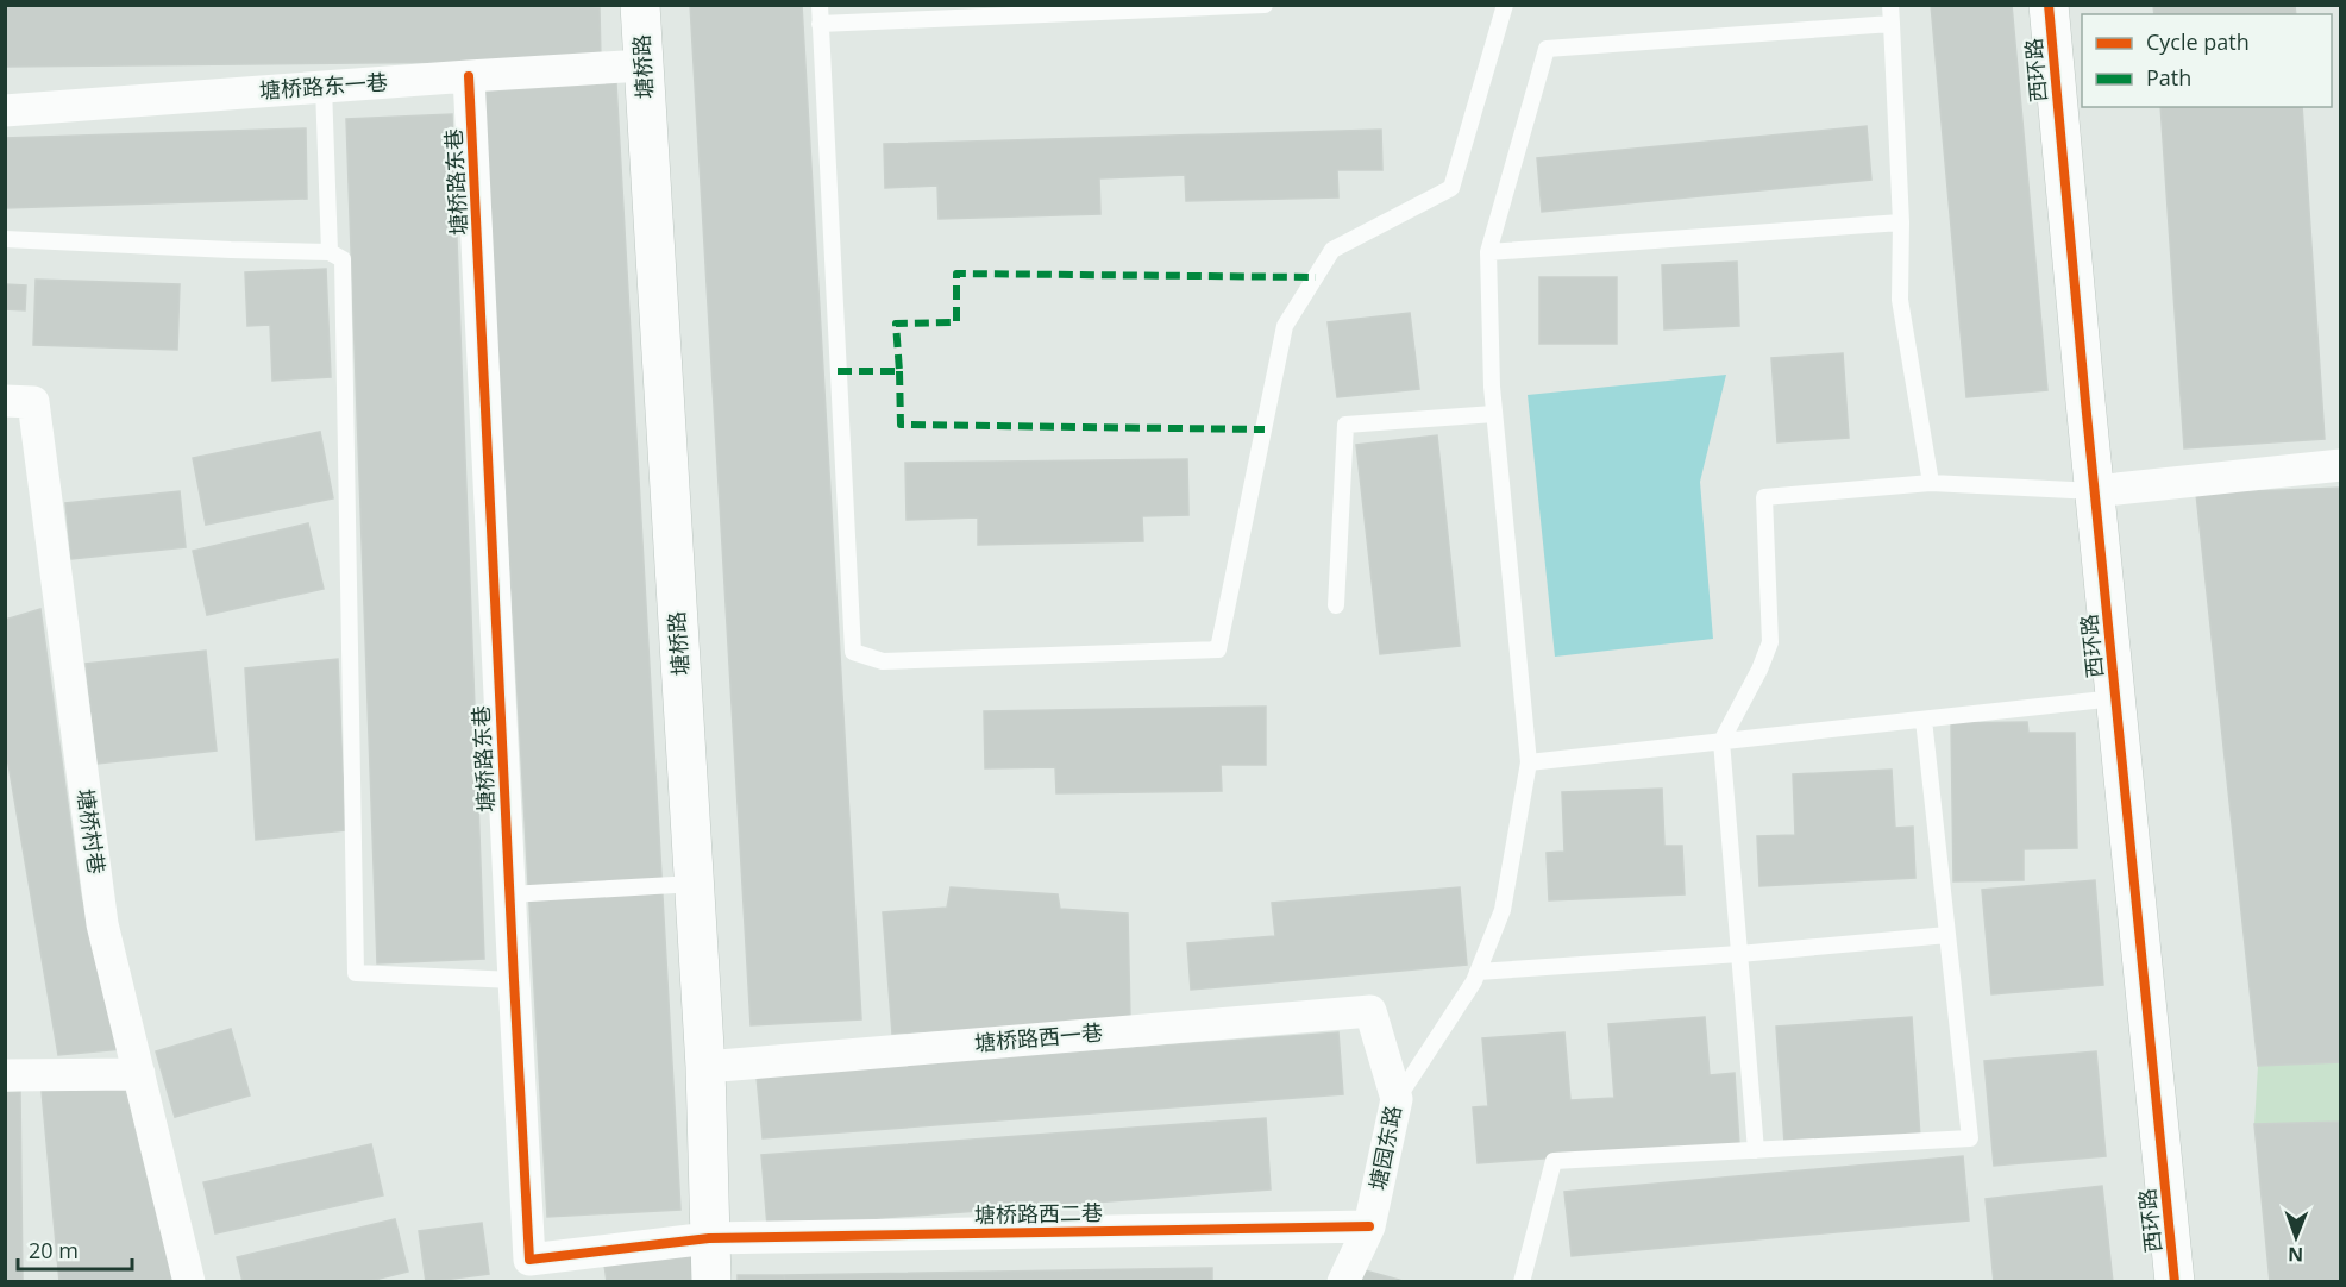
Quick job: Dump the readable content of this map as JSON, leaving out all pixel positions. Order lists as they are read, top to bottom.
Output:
{
  "streets": {
    "street": [
      "塘桥路",
      "西环路",
      "塘桥路东一巷",
      "塘桥路东巷",
      "塘桥村巷",
      "塘桥路西一巷",
      "塘园东路",
      "塘桥路西二巷"
    ]
  },
  "crossings": [
    ["塘桥路", "塘桥路东一巷"],
    ["塘桥路", "塘桥路东巷"],
    ["塘桥路", "塘桥路西一巷"],
    ["塘桥路", "塘桥路西二巷"],
    ["塘桥路东一巷", "塘桥路东巷"],
    ["塘桥路东巷", "塘桥路西二巷"],
    ["塘桥路西一巷", "塘园东路"],
    ["塘园东路", "塘桥路西二巷"]
  ],
  "legend": ["Cycle path", "Path"],
  "scale_bar": "20 m",
  "north": "bottom"
}
